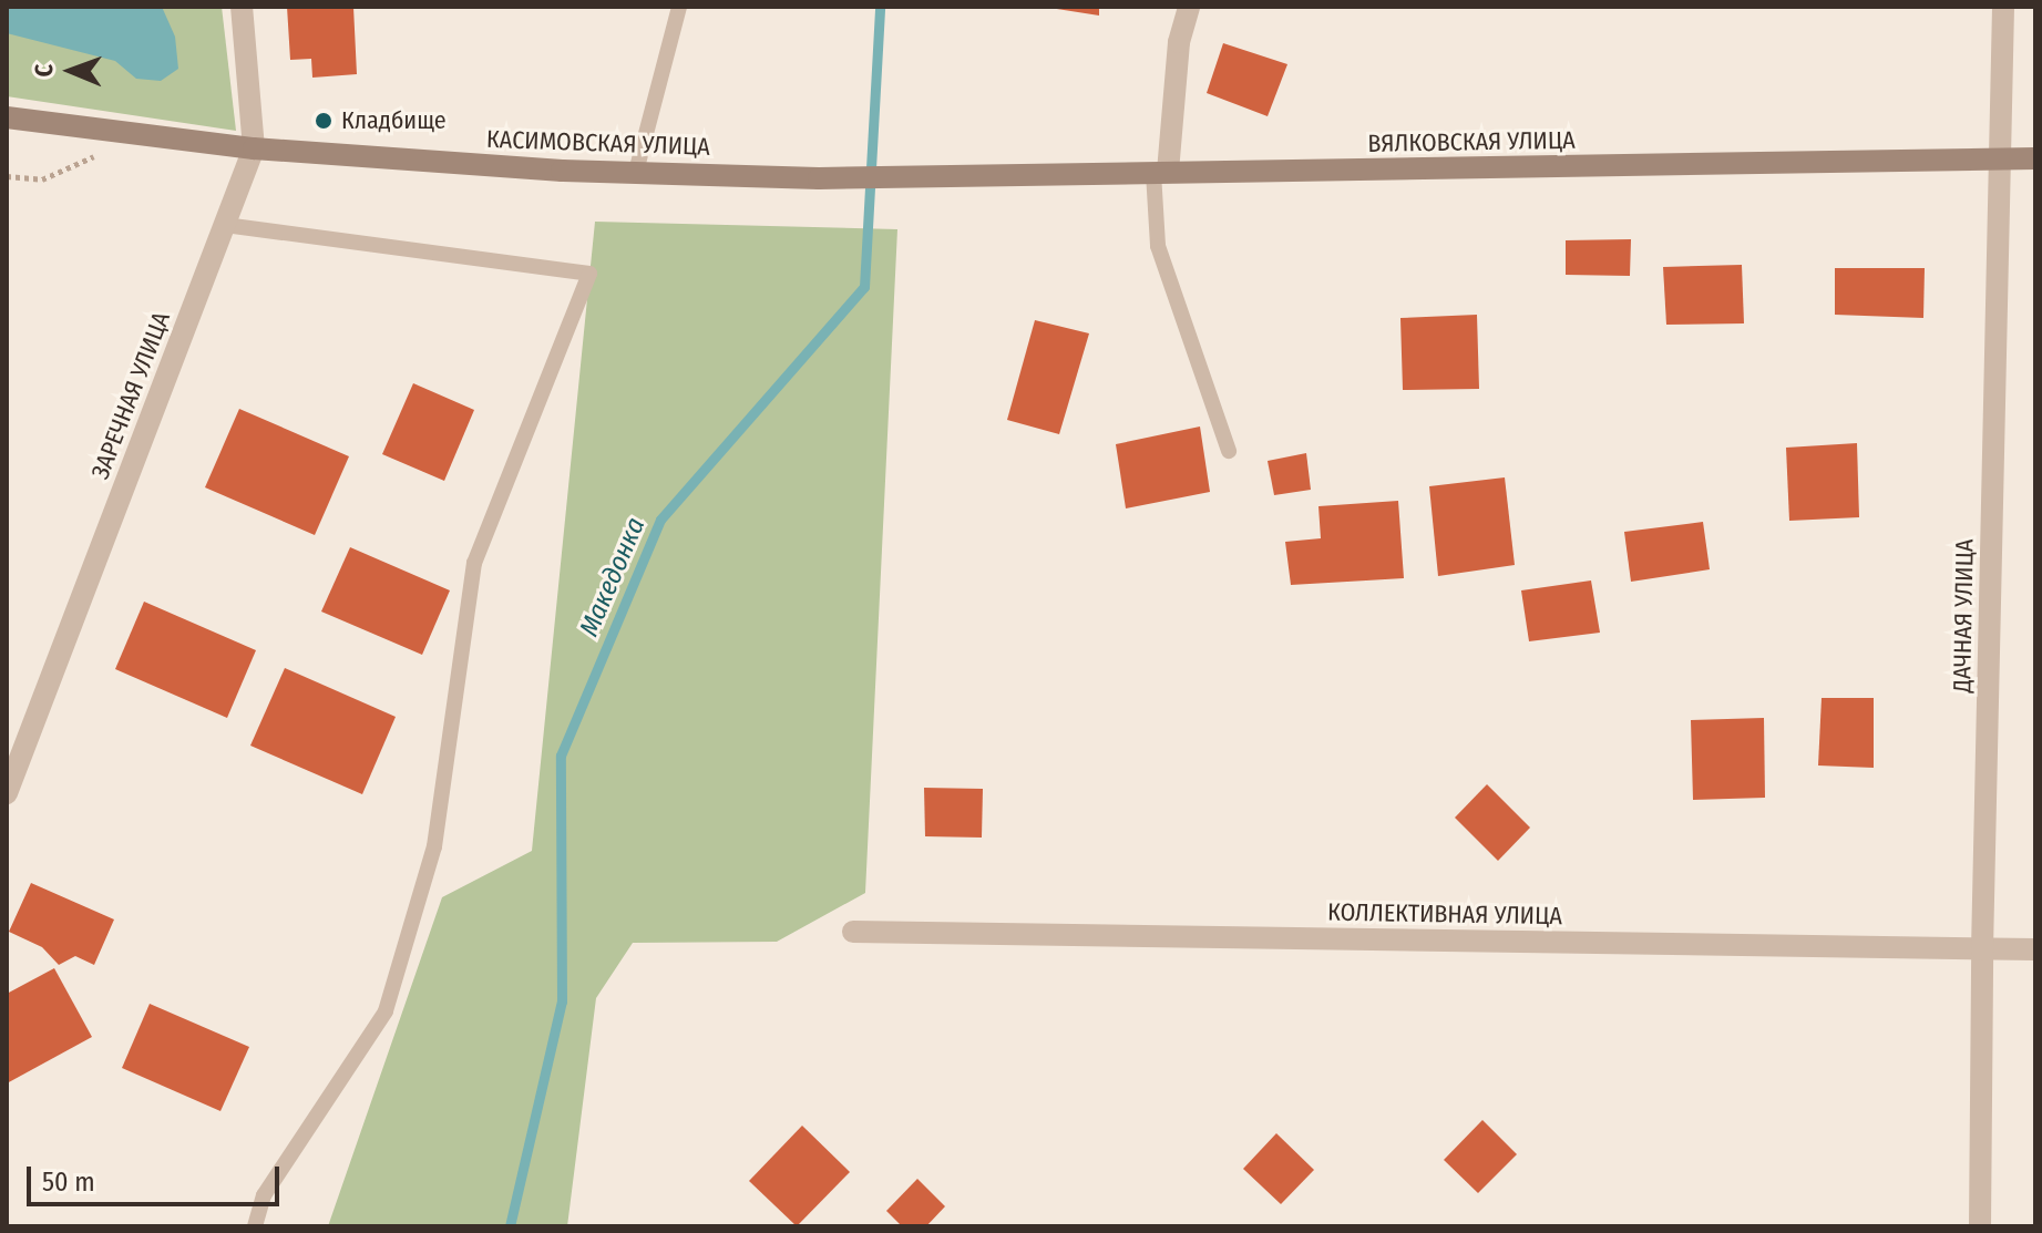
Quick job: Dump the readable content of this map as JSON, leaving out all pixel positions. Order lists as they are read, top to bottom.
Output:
{
  "streets": {
    "main road": ["ВЯЛКОВСКАЯ УЛИЦА", "КАСИМОВСКАЯ УЛИЦА"],
    "street": ["ЗАРЕЧНАЯ УЛИЦА", "ДАЧНАЯ УЛИЦА", "КОЛЛЕКТИВНАЯ УЛИЦА"]
  },
  "crossings": [
    ["ВЯЛКОВСКАЯ УЛИЦА", "КАСИМОВСКАЯ УЛИЦА"],
    ["ВЯЛКОВСКАЯ УЛИЦА", "ДАЧНАЯ УЛИЦА"],
    ["КАСИМОВСКАЯ УЛИЦА", "ЗАРЕЧНАЯ УЛИЦА"],
    ["ДАЧНАЯ УЛИЦА", "КОЛЛЕКТИВНАЯ УЛИЦА"]
  ],
  "water": ["Македонка"],
  "places": ["Кладбище"],
  "scale_bar": "50 m",
  "north": "left"
}
